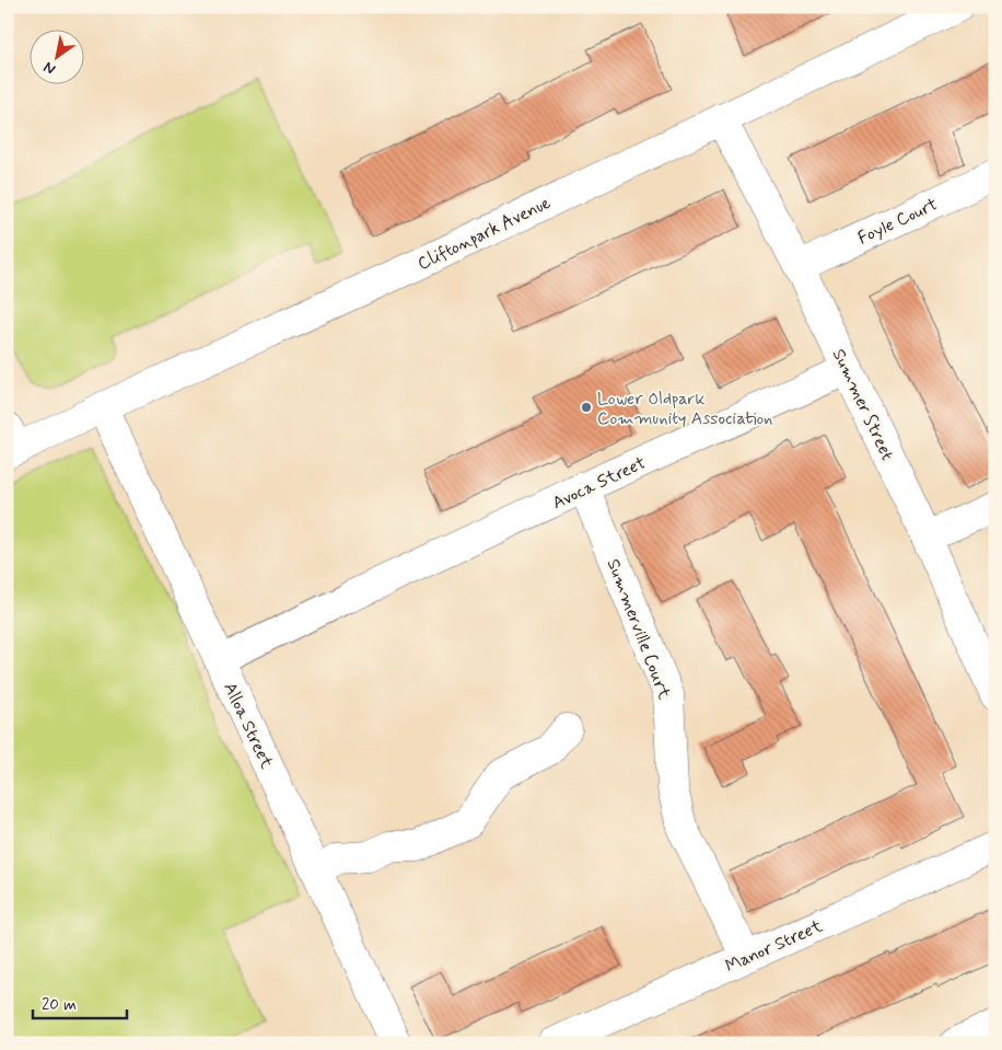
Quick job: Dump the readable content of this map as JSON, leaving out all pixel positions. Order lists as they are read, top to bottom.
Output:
{
  "streets": {
    "street": [
      "Foyle Court",
      "Cliftonpark Avenue",
      "Summer Street",
      "Avoca Street",
      "Summerville Court",
      "Alloa Street",
      "Manor Street"
    ]
  },
  "crossings": [
    ["Foyle Court", "Summer Street"],
    ["Cliftonpark Avenue", "Summer Street"],
    ["Cliftonpark Avenue", "Alloa Street"],
    ["Summer Street", "Avoca Street"],
    ["Avoca Street", "Summerville Court"],
    ["Summerville Court", "Manor Street"]
  ],
  "places": ["Lower Oldpark Community Association"],
  "scale_bar": "20 m",
  "north": "bottom left"
}
